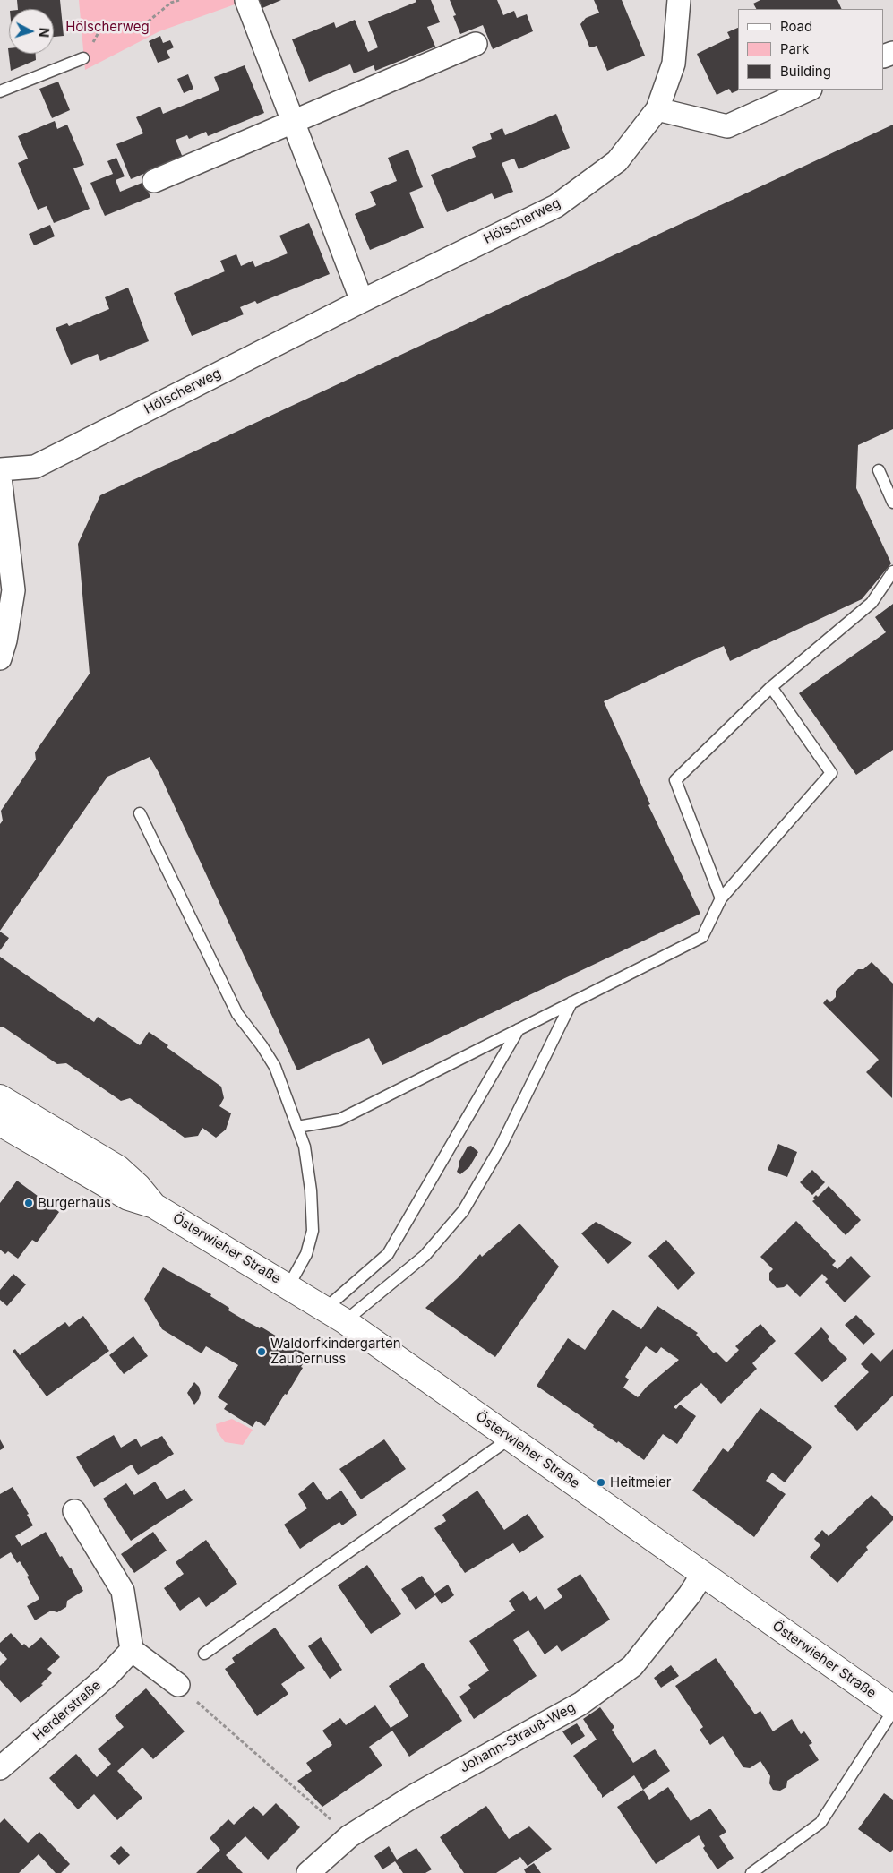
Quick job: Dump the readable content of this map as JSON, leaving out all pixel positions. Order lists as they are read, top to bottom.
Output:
{
  "streets": {
    "street": [
      "Hölscherweg",
      "Österwieher Straße",
      "Herderstraße",
      "Johann-Strauß-Weg"
    ]
  },
  "crossings": [
    ["Österwieher Straße", "Johann-Strauß-Weg"]
  ],
  "parks": ["Hölscherweg"],
  "places": ["Burgerhaus", "Waldorfkindergarten Zaubernuss", "Heitmeier"],
  "legend": ["Road", "Park", "Building"],
  "north": "right"
}
